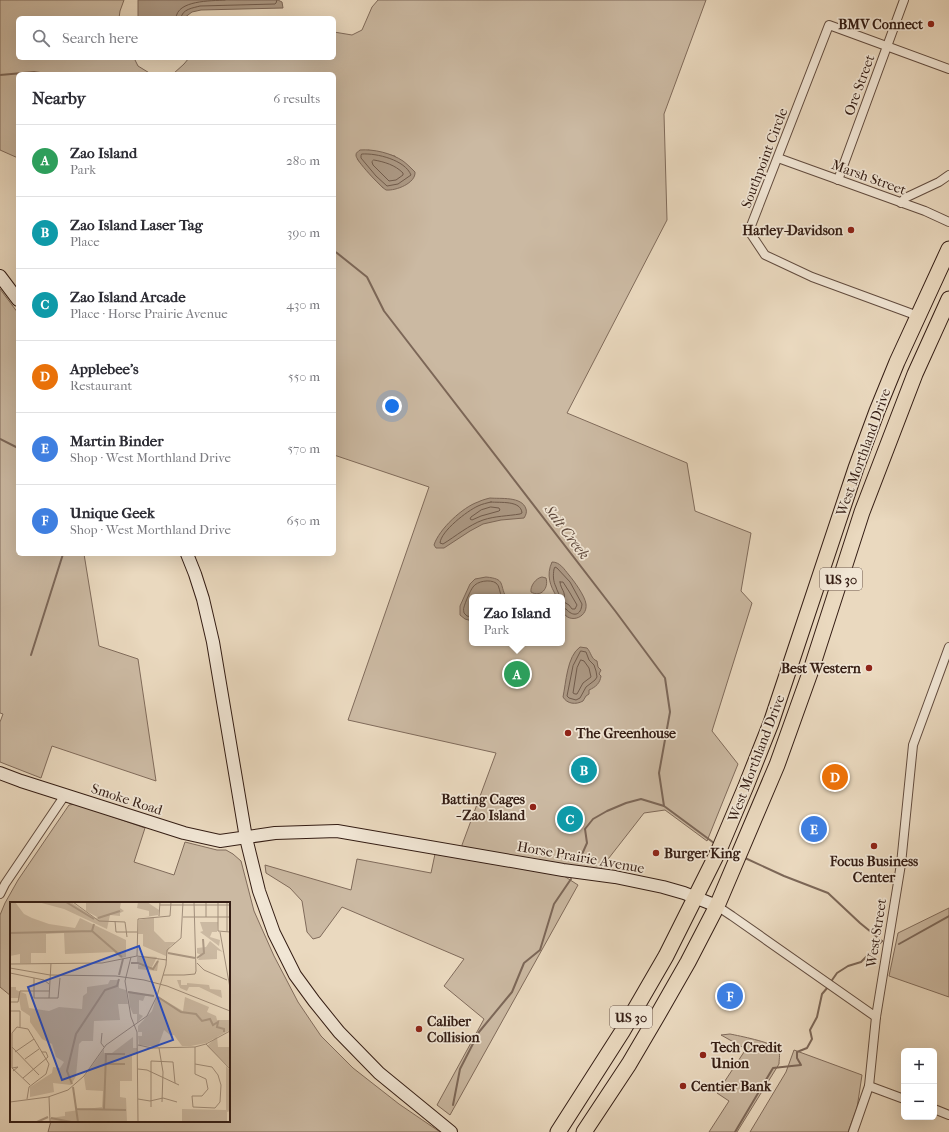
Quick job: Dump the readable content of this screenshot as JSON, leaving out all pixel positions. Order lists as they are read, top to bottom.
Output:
{
  "streets": {
    "highway": ["West Morthland Drive", "US 30"],
    "street": [
      "Ore Street",
      "Southpoint Circle",
      "Marsh Street",
      "Smoke Road",
      "Horse Prairie Avenue",
      "West Street"
    ]
  },
  "crossings": [
    ["Ore Street", "Southpoint Circle"],
    ["Ore Street", "Marsh Street"],
    ["Southpoint Circle", "Marsh Street"],
    ["Southpoint Circle", "West Morthland Drive"],
    ["West Morthland Drive", "Horse Prairie Avenue"],
    ["Smoke Road", "Horse Prairie Avenue"],
    ["Horse Prairie Avenue", "West Street"]
  ],
  "water": ["Salt Creek"],
  "places": [
    "BMV Connect",
    "Harley-Davidson",
    "Best Western",
    "The Greenhouse",
    "Batting Cages - Zao Island",
    "Focus Business Center",
    "Burger King",
    "Caliber Collision",
    "Tech Credit Union",
    "Centier Bank"
  ],
  "page": {
    "search": "Search here",
    "heading": ["Nearby", "6 results"],
    "list": [
      {
        "mark": "A",
        "name": "Zao Island",
        "note": "Park",
        "value": "280 m"
      },
      {
        "mark": "B",
        "name": "Zao Island Laser Tag",
        "note": "Place",
        "value": "390 m"
      },
      {
        "mark": "C",
        "name": "Zao Island Arcade",
        "note": "Place · Horse Prairie Avenue",
        "value": "430 m"
      },
      {
        "mark": "D",
        "name": "Applebee's",
        "note": "Restaurant",
        "value": "550 m"
      },
      {
        "mark": "E",
        "name": "Martin Binder",
        "note": "Shop · West Morthland Drive",
        "value": "570 m"
      },
      {
        "mark": "F",
        "name": "Unique Geek",
        "note": "Shop · West Morthland Drive",
        "value": "650 m"
      }
    ],
    "popup": ["Zao Island", "Park"],
    "pins": [
      "A",
      "B",
      "D",
      "C",
      "E",
      "F"
    ],
    "map_buttons": ["+", "−"]
  }
}
